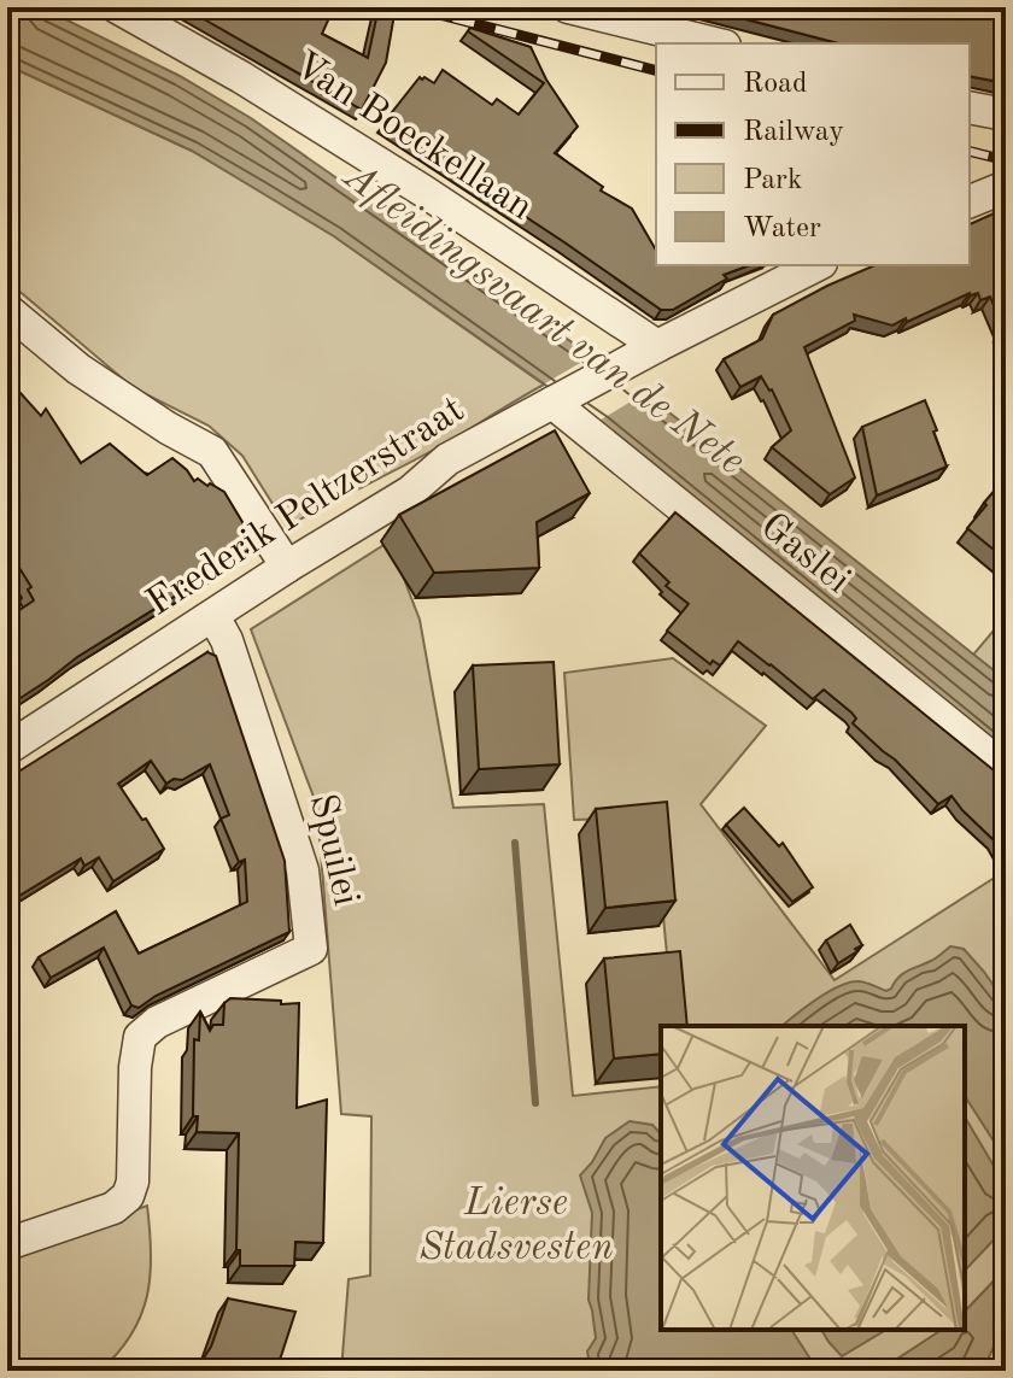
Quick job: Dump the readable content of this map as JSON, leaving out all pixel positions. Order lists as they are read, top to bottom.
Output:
{
  "streets": {
    "street": [
      "Van Boeckellaan",
      "Frederik Peltzerstraat",
      "Gaslei",
      "Spuilei"
    ]
  },
  "crossings": [
    ["Van Boeckellaan", "Frederik Peltzerstraat"],
    ["Frederik Peltzerstraat", "Gaslei"],
    ["Frederik Peltzerstraat", "Spuilei"]
  ],
  "water": ["Afleidingsvaart van de Nete"],
  "parks": ["Lierse Stadsvesten"],
  "legend": [
    "Road",
    "Railway",
    "Park",
    "Water"
  ]
}
